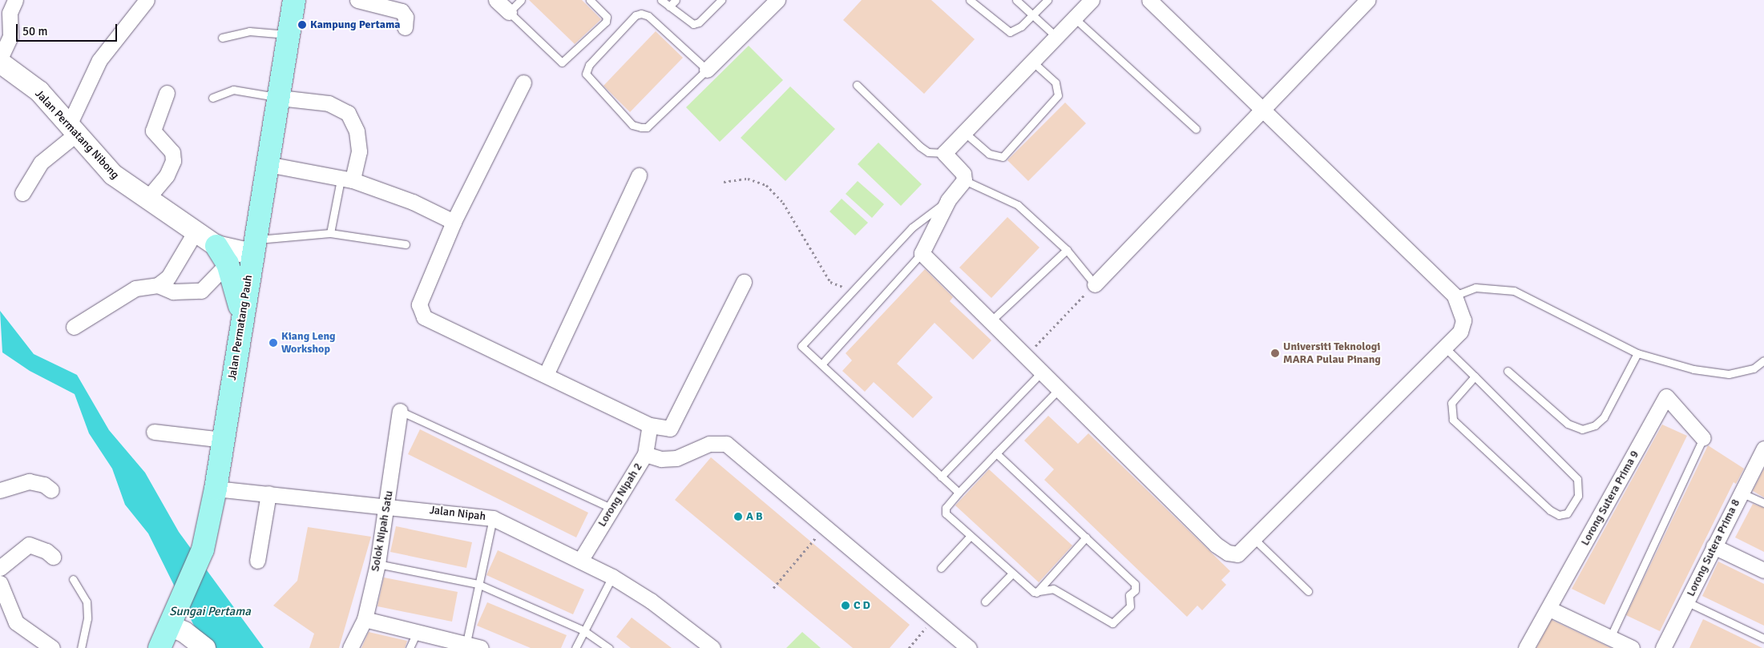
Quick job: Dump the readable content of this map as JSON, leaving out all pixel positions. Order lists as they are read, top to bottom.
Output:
{
  "streets": {
    "main road": ["Jalan Permatang Nibong", "Jalan Permatang Pauh"],
    "street": [
      "Lorong Nipah 2",
      "Lorong Sutera Prima 9",
      "Jalan Nipah",
      "Solok Nipah Satu",
      "Lorong Sutera Prima 8"
    ]
  },
  "crossings": [
    ["Jalan Permatang Nibong", "Jalan Permatang Pauh"],
    ["Jalan Permatang Pauh", "Jalan Nipah"],
    ["Lorong Nipah 2", "Jalan Nipah"],
    ["Jalan Nipah", "Solok Nipah Satu"]
  ],
  "water": ["Sungai Pertama"],
  "places": [
    "Kampung Pertama",
    "Kiang Leng Workshop",
    "Universiti Teknologi MARA Pulau Pinang",
    "A B",
    "C D"
  ],
  "scale_bar": "50 m"
}
